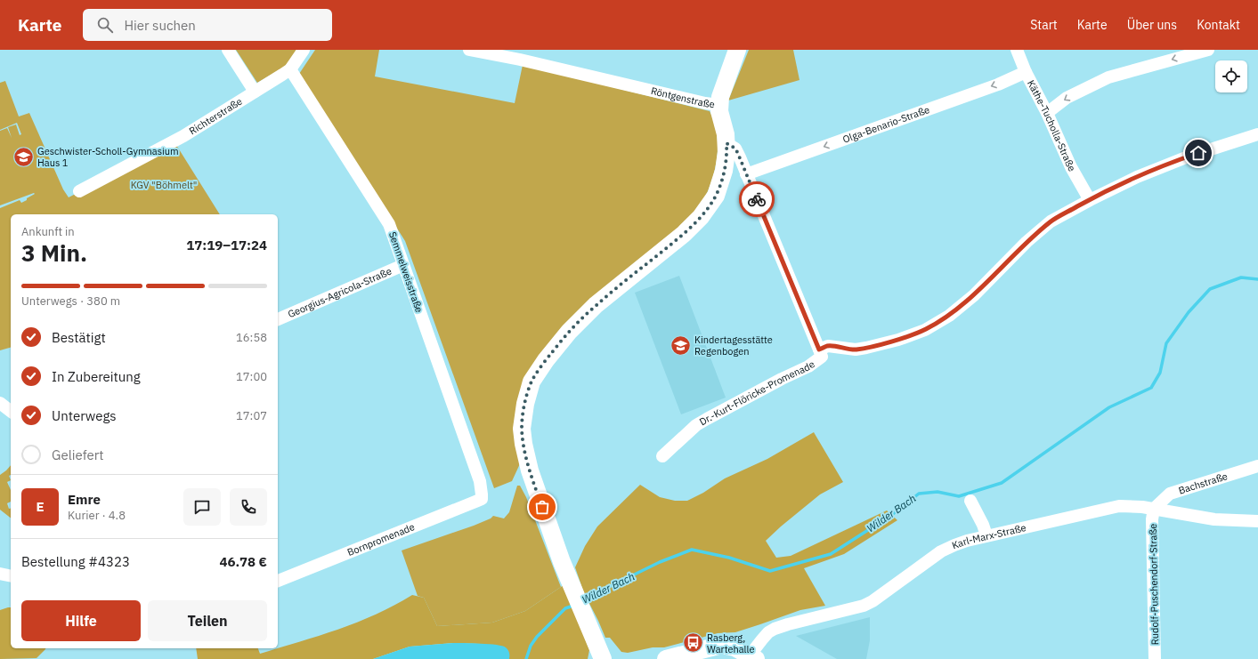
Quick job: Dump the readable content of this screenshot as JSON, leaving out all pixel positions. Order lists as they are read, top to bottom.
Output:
{
  "streets": {
    "street": [
      "Röntgenstraße",
      "Richterstraße",
      "Olga-Benario-Straße",
      "Käthe-Tucholla-Straße",
      "Semmelweisstraße",
      "Georgius-Agricola-Straße",
      "Dr.-Kurt-Flöricke-Promenade",
      "Bachstraße",
      "Karl-Marx-Straße",
      "Bornpromenade",
      "Rudolf-Puschendorf-Straße"
    ]
  },
  "crossings": [
    ["Richterstraße", "Semmelweisstraße"],
    ["Olga-Benario-Straße", "Käthe-Tucholla-Straße"],
    ["Käthe-Tucholla-Straße", "Dr.-Kurt-Flöricke-Promenade"],
    ["Semmelweisstraße", "Georgius-Agricola-Straße"],
    ["Semmelweisstraße", "Bornpromenade"],
    ["Bachstraße", "Karl-Marx-Straße"],
    ["Bachstraße", "Rudolf-Puschendorf-Straße"],
    ["Karl-Marx-Straße", "Rudolf-Puschendorf-Straße"]
  ],
  "one_way": ["Olga-Benario-Straße"],
  "water": ["Wilder Bach"],
  "parks": ["KGV \"Böhmelt\""],
  "places": {
    "school or university": ["Geschwister-Scholl-Gymnasium Haus 1", "Kindertagesstätte Regenbogen"],
    "bus stop": ["Rasberg, Wartehalle"]
  },
  "page": {
    "header": "Karte",
    "search": "Hier suchen",
    "nav": [
      "Start",
      "Karte",
      "Über uns",
      "Kontakt"
    ],
    "heading": ["3 Min.", "Ankunft in", "17:19–17:24"],
    "panel": [
      "Emre",
      "Kurier · 4.8",
      "Bestellung #4323",
      "46.78 €"
    ],
    "bar": "Unterwegs · 380 m",
    "list": [
      ["Bestätigt", "16:58"],
      ["In Zubereitung", "17:00"],
      ["Unterwegs", "17:07"],
      "Geliefert"
    ],
    "round": "E",
    "buttons": ["Hilfe", "Teilen"]
  }
}
